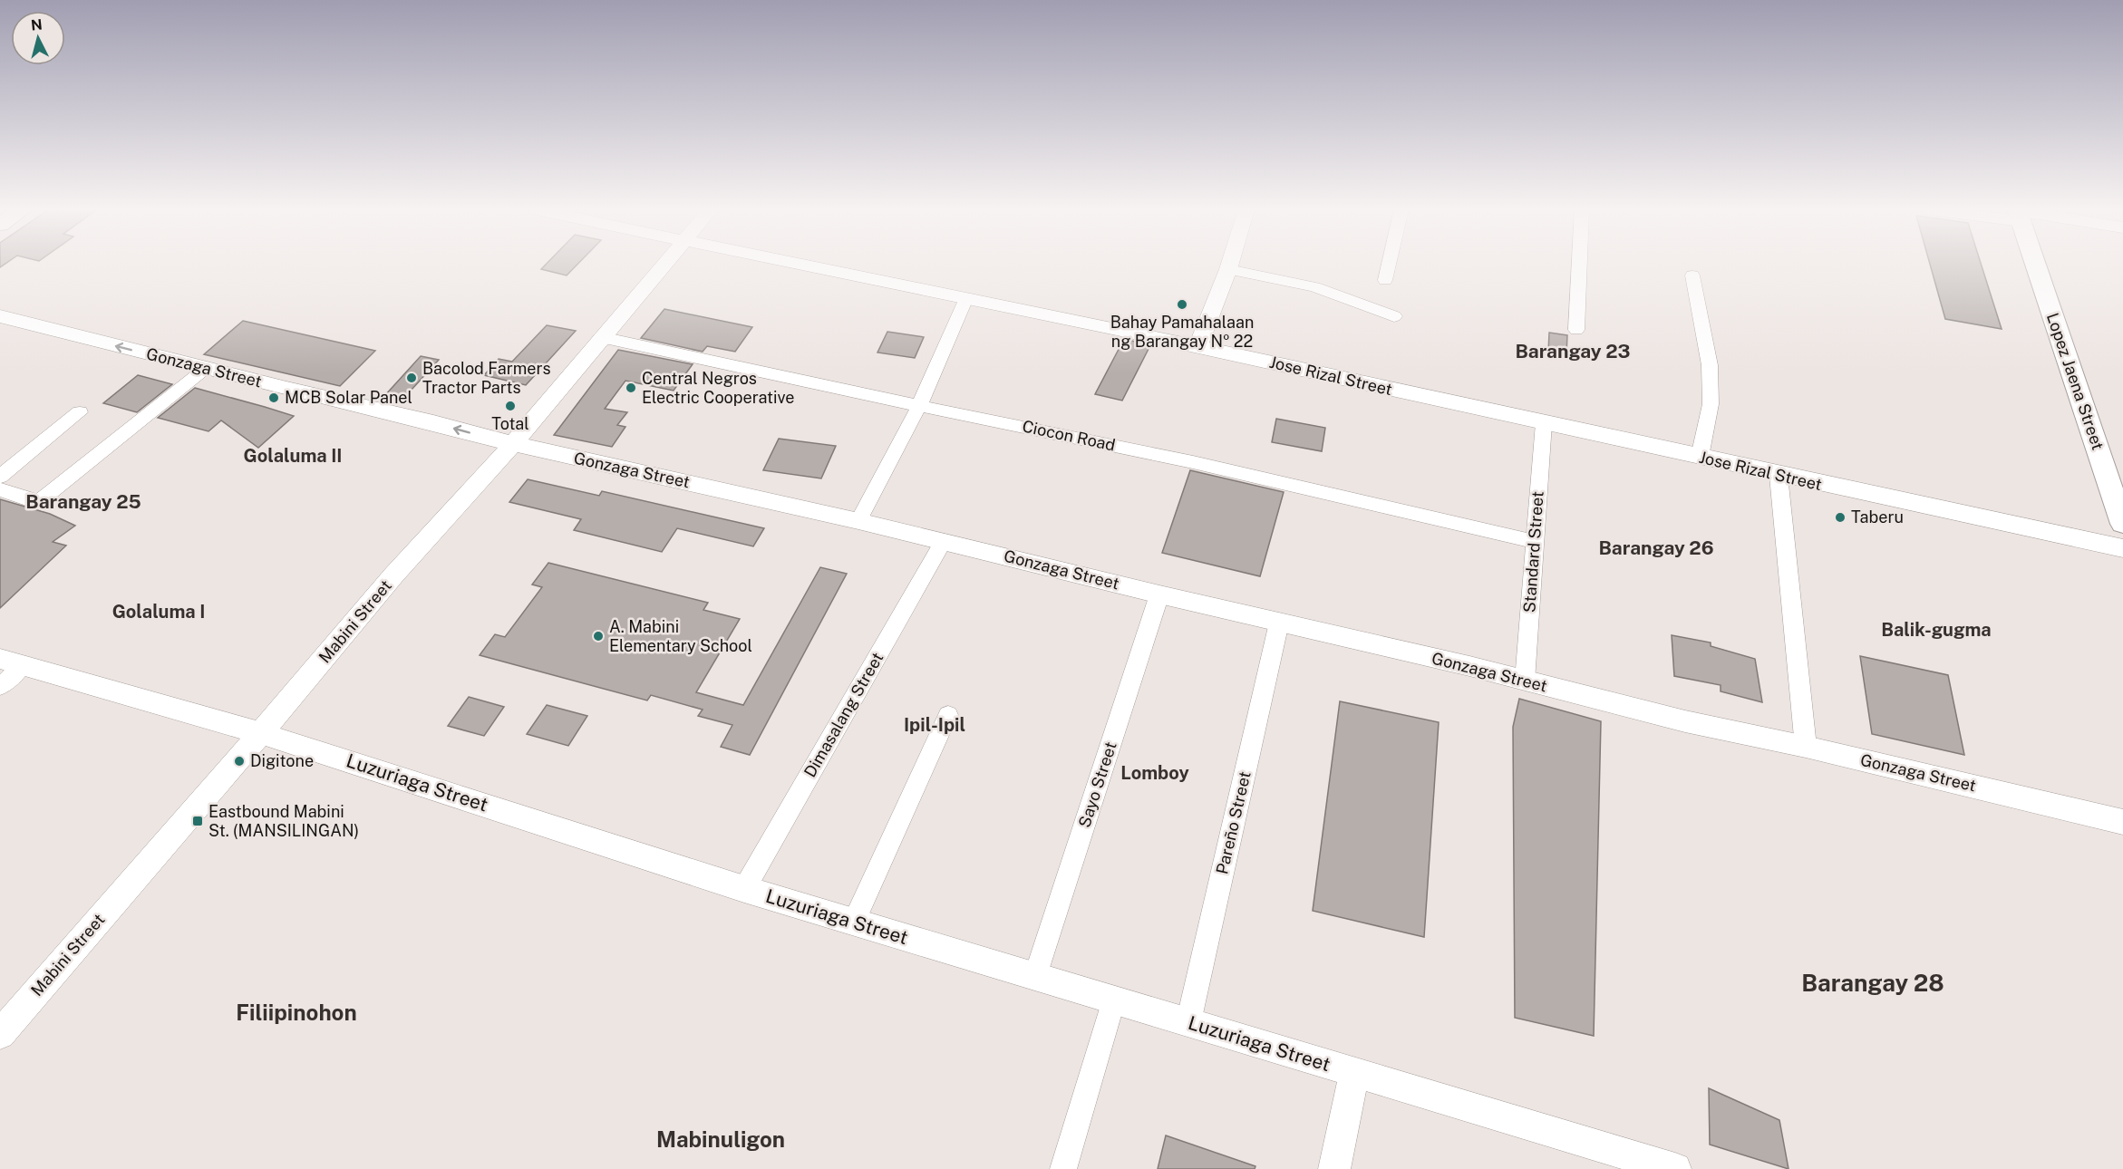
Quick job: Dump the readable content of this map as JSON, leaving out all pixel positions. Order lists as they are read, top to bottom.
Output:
{
  "streets": {
    "main road": ["Lopez Jaena Street"],
    "street": [
      "Gonzaga Street",
      "Jose Rizal Street",
      "Ciocon Road",
      "Standard Street",
      "Mabini Street",
      "Dimasalang Street",
      "Luzuriaga Street",
      "Sayo Street",
      "Pareño Street"
    ]
  },
  "crossings": [
    ["Gonzaga Street", "Standard Street"],
    ["Gonzaga Street", "Mabini Street"],
    ["Gonzaga Street", "Dimasalang Street"],
    ["Gonzaga Street", "Sayo Street"],
    ["Gonzaga Street", "Pareño Street"],
    ["Jose Rizal Street", "Standard Street"],
    ["Ciocon Road", "Standard Street"],
    ["Ciocon Road", "Mabini Street"],
    ["Mabini Street", "Luzuriaga Street"],
    ["Dimasalang Street", "Luzuriaga Street"],
    ["Luzuriaga Street", "Sayo Street"],
    ["Luzuriaga Street", "Pareño Street"]
  ],
  "districts": [
    "Barangay 23",
    "Golaluma II",
    "Barangay 25",
    "Barangay 26",
    "Golaluma I",
    "Balik-gugma",
    "Ipil-Ipil",
    "Lomboy",
    "Barangay 28",
    "Filiipinohon",
    "Mabinuligon"
  ],
  "places": {
    "other": [
      "Bahay Pamahalaan ng Barangay № 22",
      "Bacolod Farmers Tractor Parts",
      "Central Negros Electric Cooperative",
      "MCB Solar Panel",
      "Total",
      "Taberu",
      "A. Mabini Elementary School",
      "Digitone"
    ],
    "transit": ["Eastbound Mabini St. (MANSILINGAN)"]
  },
  "north": "top"
}
